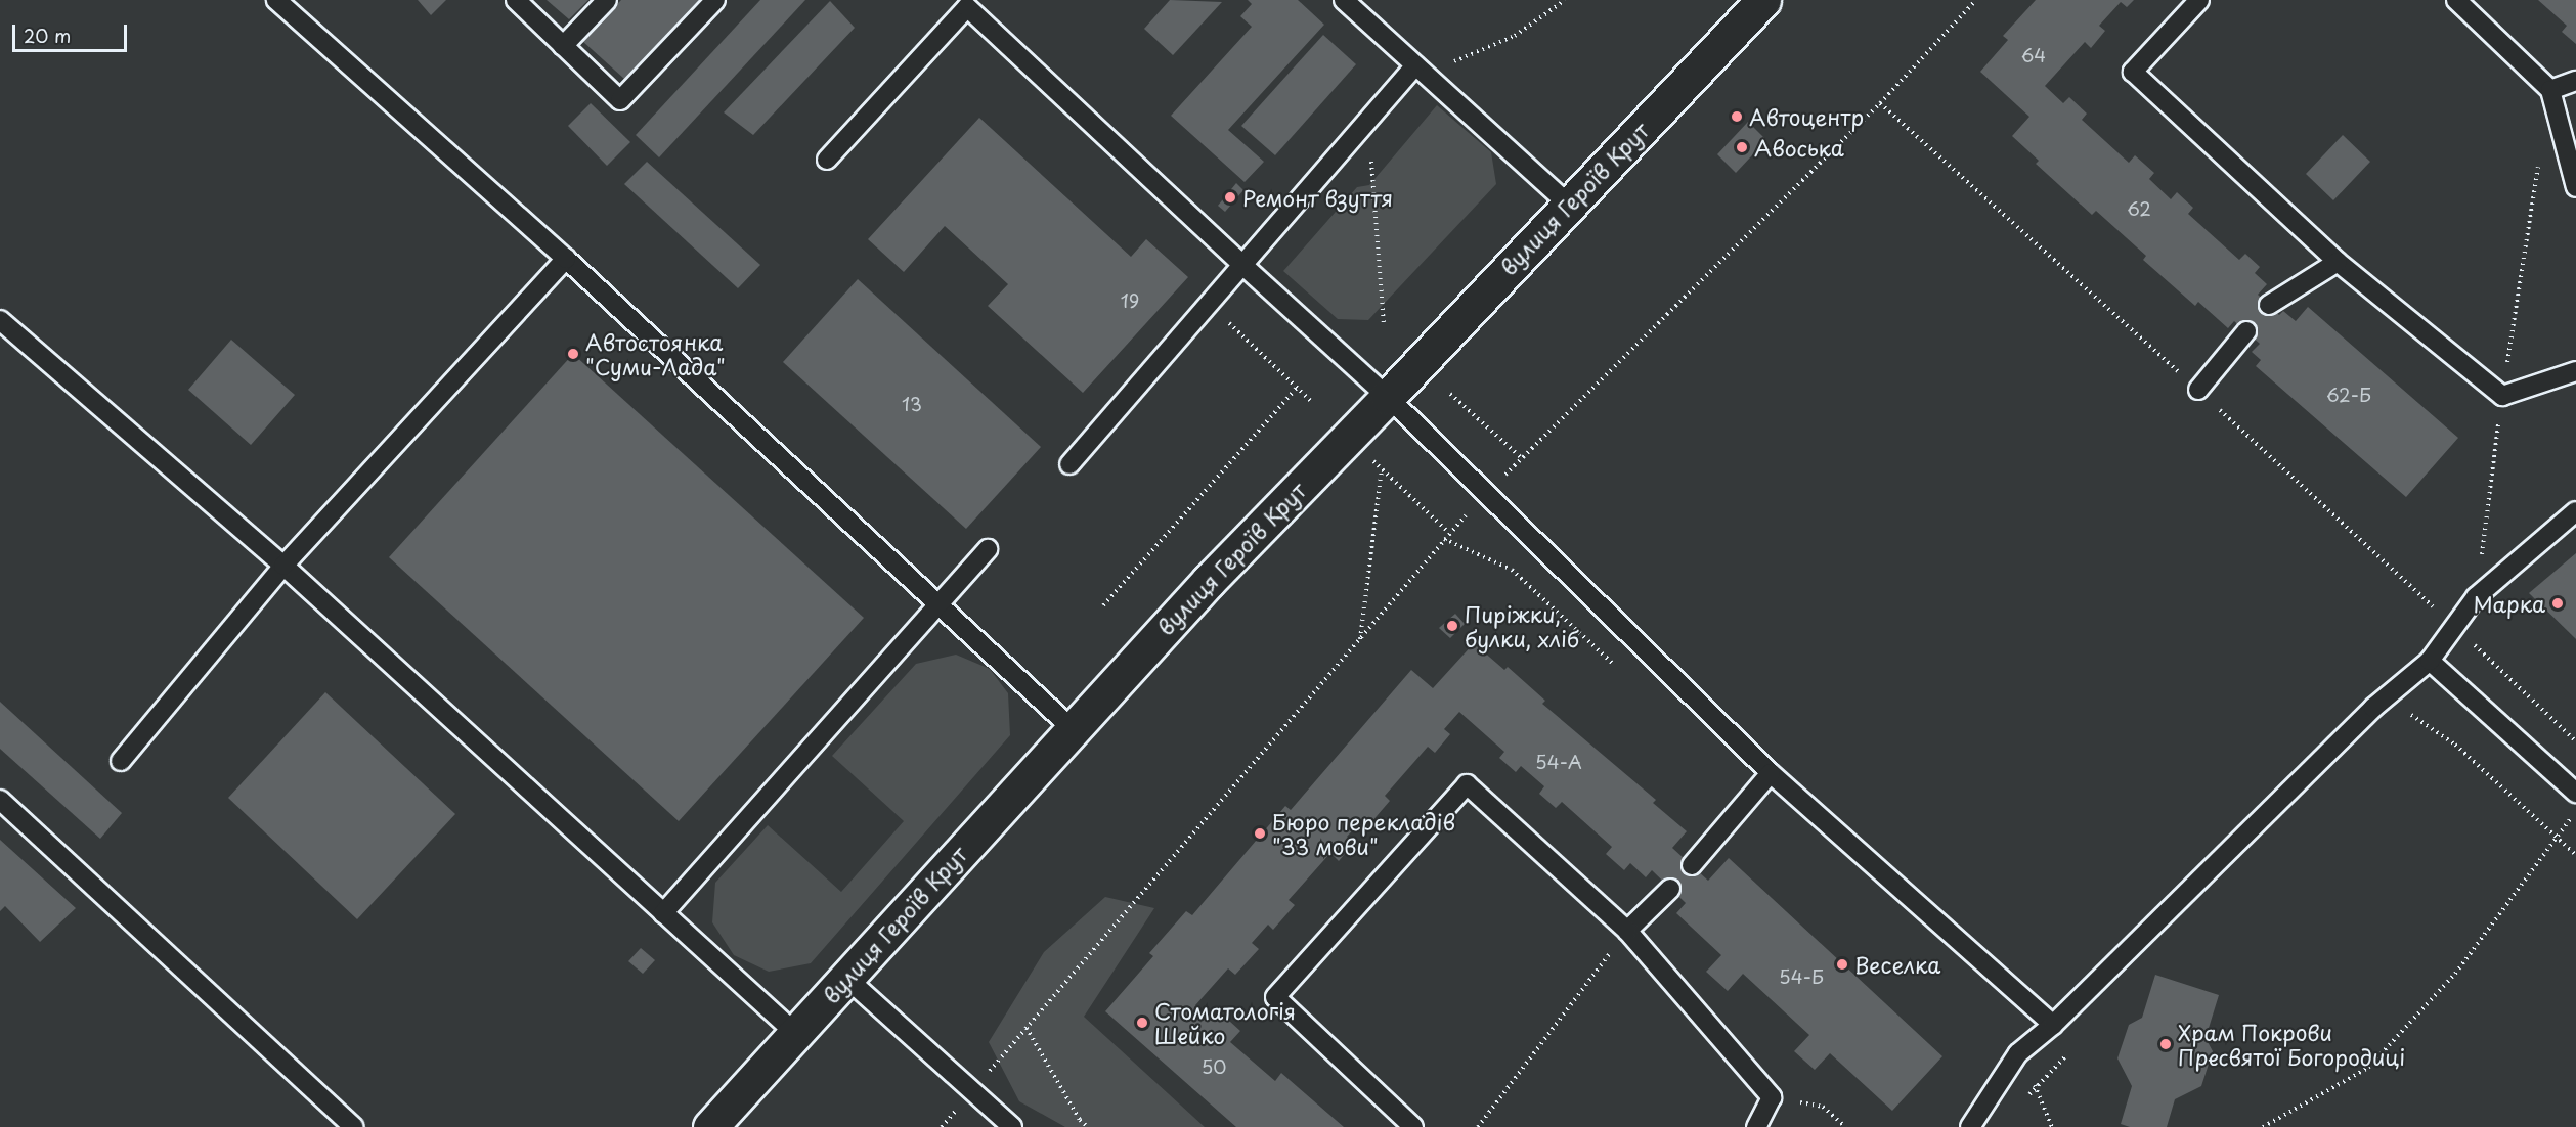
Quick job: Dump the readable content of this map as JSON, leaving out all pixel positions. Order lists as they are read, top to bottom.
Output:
{
  "streets": {
    "main road": ["вулиця Героїв Крут"]
  },
  "places": [
    "Автоцентр",
    "Авоська",
    "Ремонт взуття",
    "Автостоянка \"Суми-Лада\"",
    "Марка",
    "Пиріжки, булки, хліб",
    "Бюро перекладів \"33 мови\"",
    "Веселка",
    "Стоматологія Шейко",
    "Храм Покрови Пресвятої Богородиці"
  ],
  "house_numbers": [
    "64",
    "62",
    "19",
    "62-Б",
    "13",
    "54-А",
    "54-Б",
    "50"
  ],
  "scale_bar": "20 m"
}
